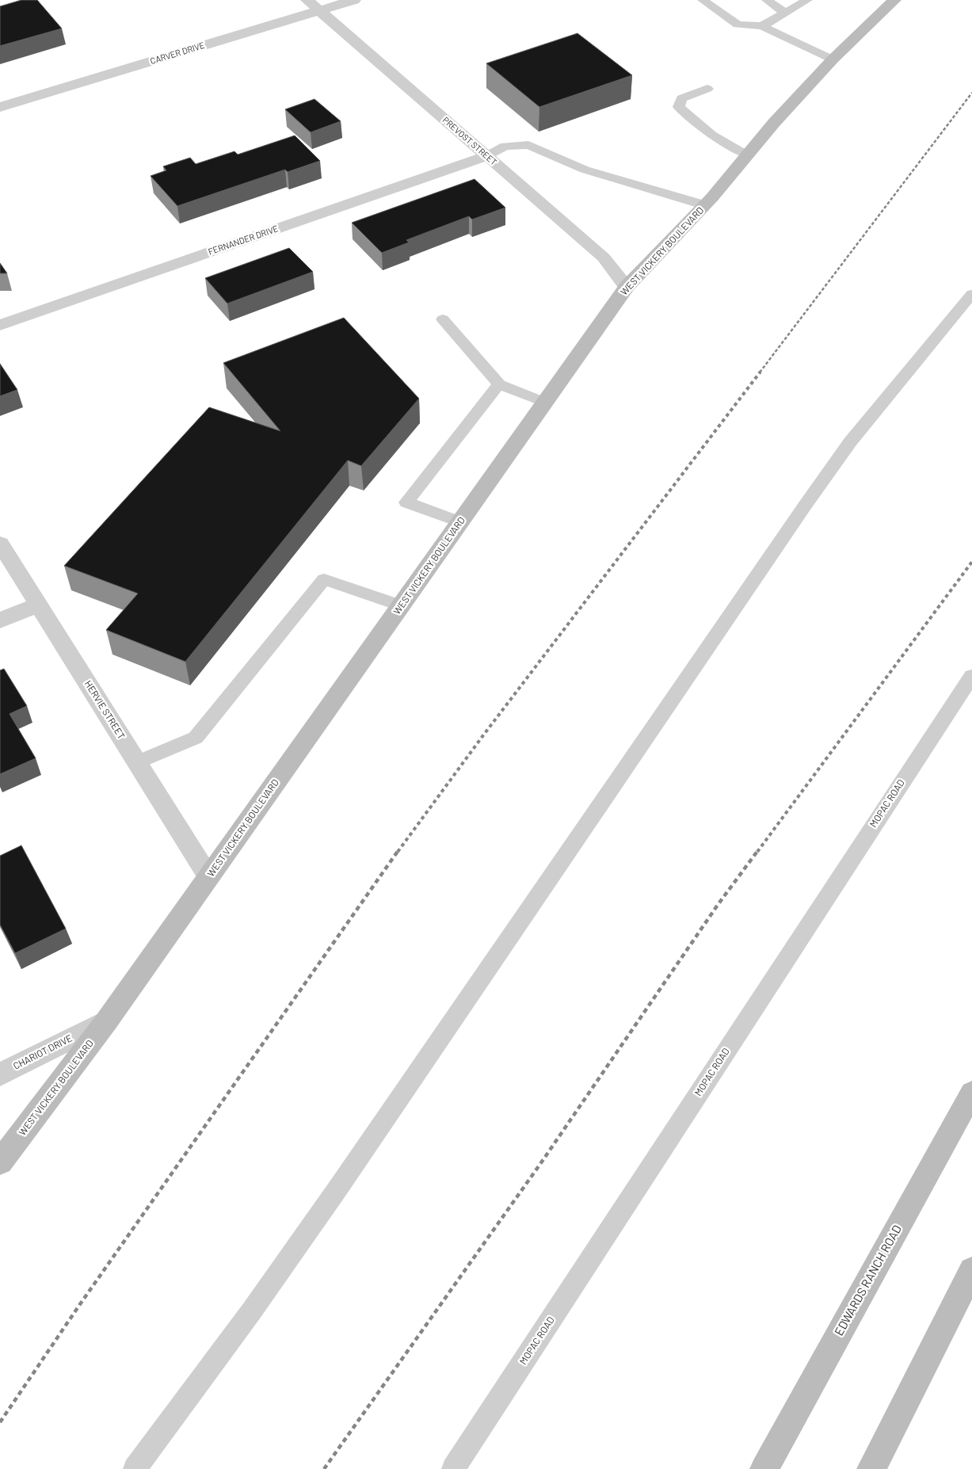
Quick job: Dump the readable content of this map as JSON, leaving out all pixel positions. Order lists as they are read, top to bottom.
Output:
{
  "streets": {
    "main road": ["WEST VICKERY BOULEVARD", "EDWARDS RANCH ROAD"],
    "street": [
      "CARVER DRIVE",
      "PREVOST STREET",
      "FERNANDER DRIVE",
      "HERVIE STREET",
      "CHARIOT DRIVE"
    ],
    "lane": ["MOPAC ROAD"]
  },
  "crossings": [
    ["CARVER DRIVE", "PREVOST STREET"],
    ["PREVOST STREET", "FERNANDER DRIVE"],
    ["PREVOST STREET", "WEST VICKERY BOULEVARD"],
    ["WEST VICKERY BOULEVARD", "HERVIE STREET"],
    ["WEST VICKERY BOULEVARD", "CHARIOT DRIVE"]
  ]
}
